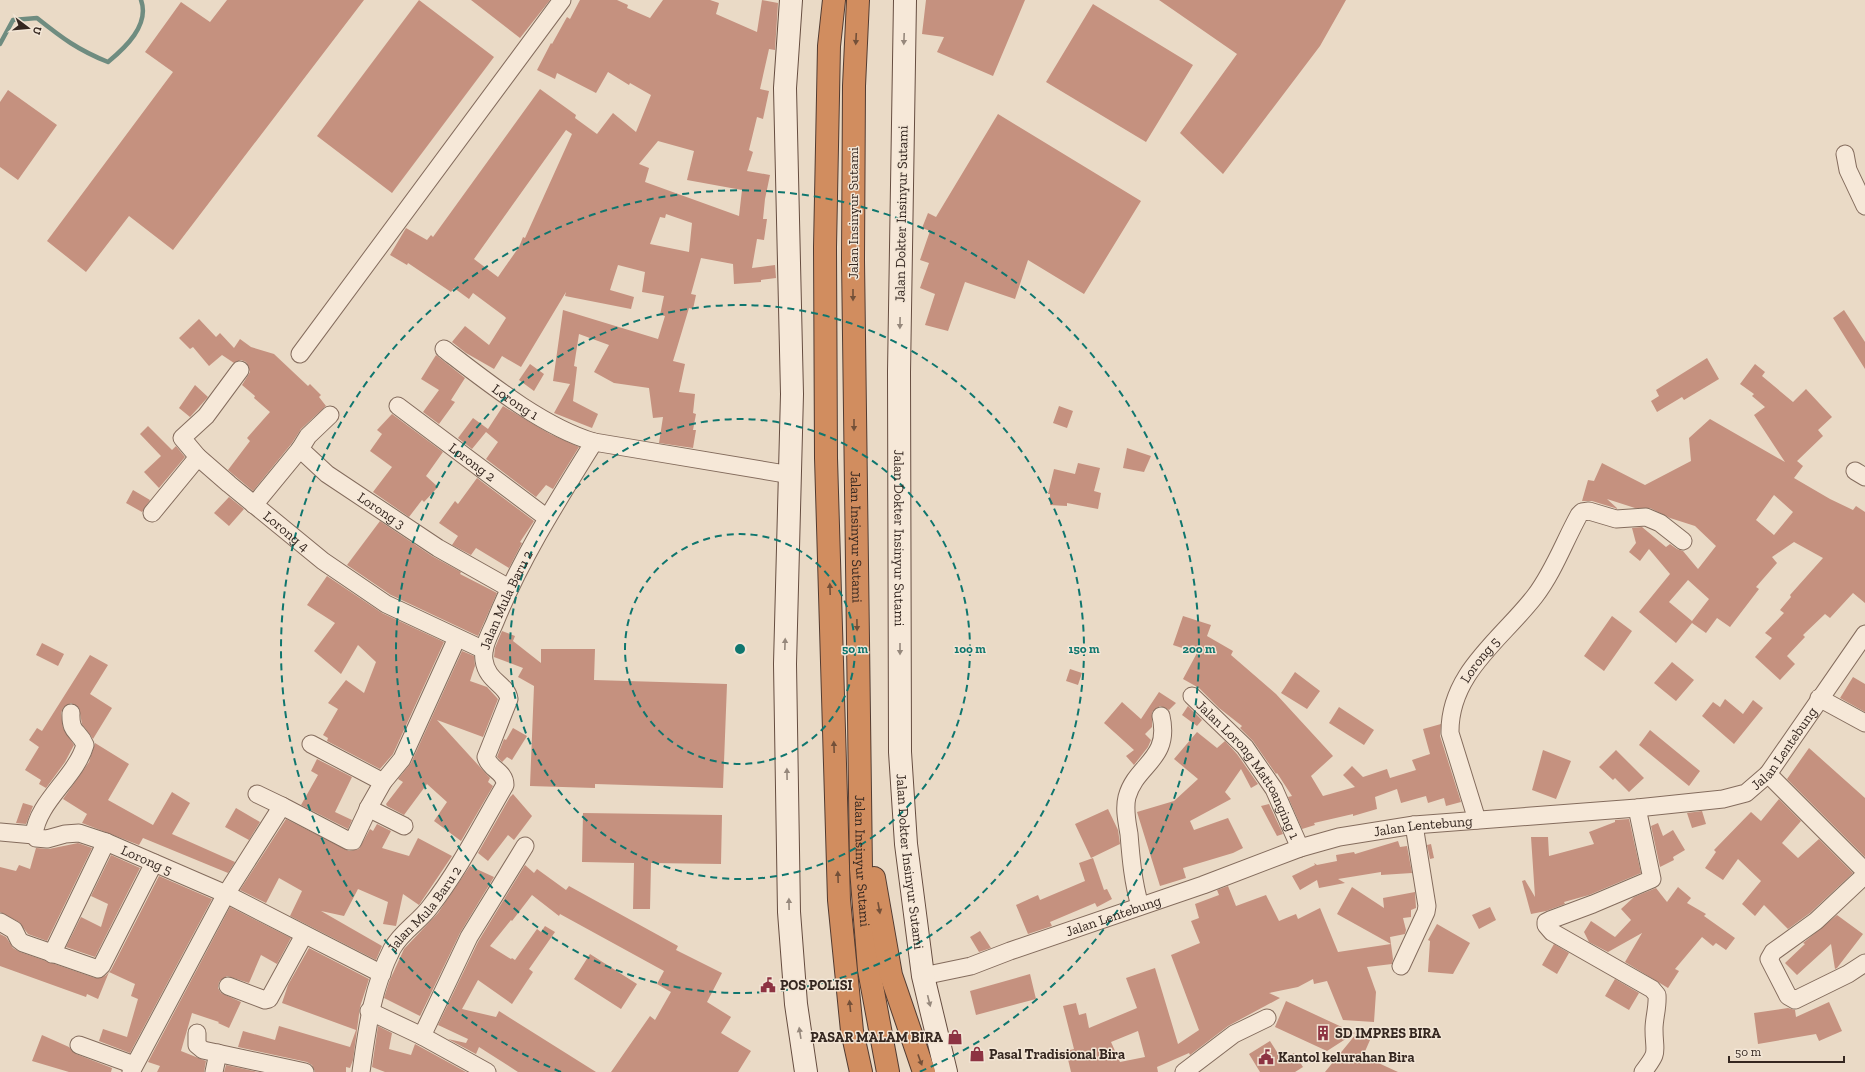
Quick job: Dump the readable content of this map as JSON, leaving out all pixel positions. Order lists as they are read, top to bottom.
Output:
{
  "streets": {
    "highway": ["Jalan Insinyur Sutami"],
    "street": [
      "Jalan Dokter Insinyur Sutami",
      "Lorong 1",
      "Lorong 2",
      "Lorong 3",
      "Lorong 4",
      "Jalan Mula Baru 2",
      "Lorong 5",
      "Jalan Lentebung",
      "Jalan Lorong Mattoanging 1"
    ]
  },
  "crossings": [
    ["Jalan Dokter Insinyur Sutami", "Jalan Lentebung"],
    ["Lorong 1", "Jalan Mula Baru 2"],
    ["Lorong 2", "Jalan Mula Baru 2"],
    ["Lorong 3", "Jalan Mula Baru 2"],
    ["Lorong 4", "Jalan Mula Baru 2"],
    ["Jalan Mula Baru 2", "Lorong 5"],
    ["Lorong 5", "Jalan Lentebung"],
    ["Jalan Lentebung", "Jalan Lorong Mattoanging 1"]
  ],
  "places": {
    "public building": ["POS POLISI", "Kantol kelurahan Bira"],
    "building": ["SD IMPRES BIRA"],
    "shop": ["PASAR MALAM BIRA", "Pasal Tradisional Bira"]
  },
  "scale_bar": "50 m",
  "north": "right",
  "rings": [
    "50 m",
    "100 m",
    "150 m",
    "200 m"
  ]
}
